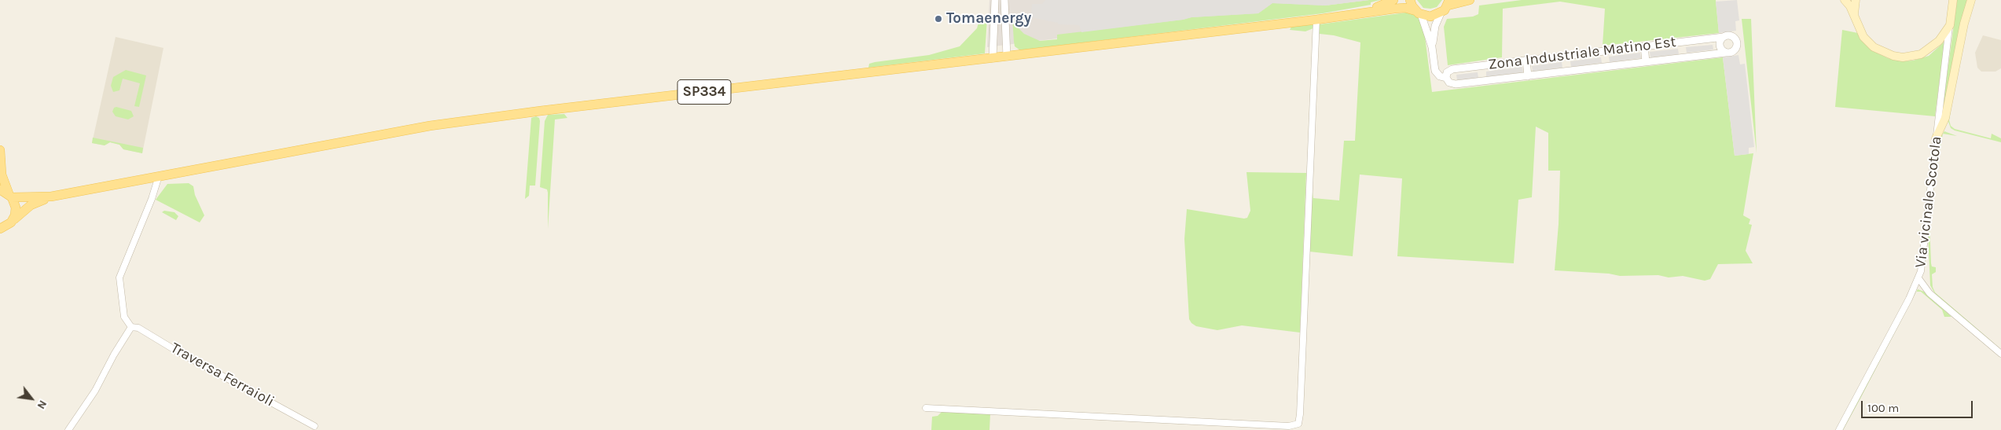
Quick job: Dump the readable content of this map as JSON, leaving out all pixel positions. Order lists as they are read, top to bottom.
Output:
{
  "streets": {
    "main road": ["SP334"],
    "street": ["Zona Industriale Matino Est", "Via vicinale Scotola", "Traversa Ferraioli"]
  },
  "places": ["Tomaenergy"],
  "scale_bar": "100 m",
  "north": "bottom right"
}
